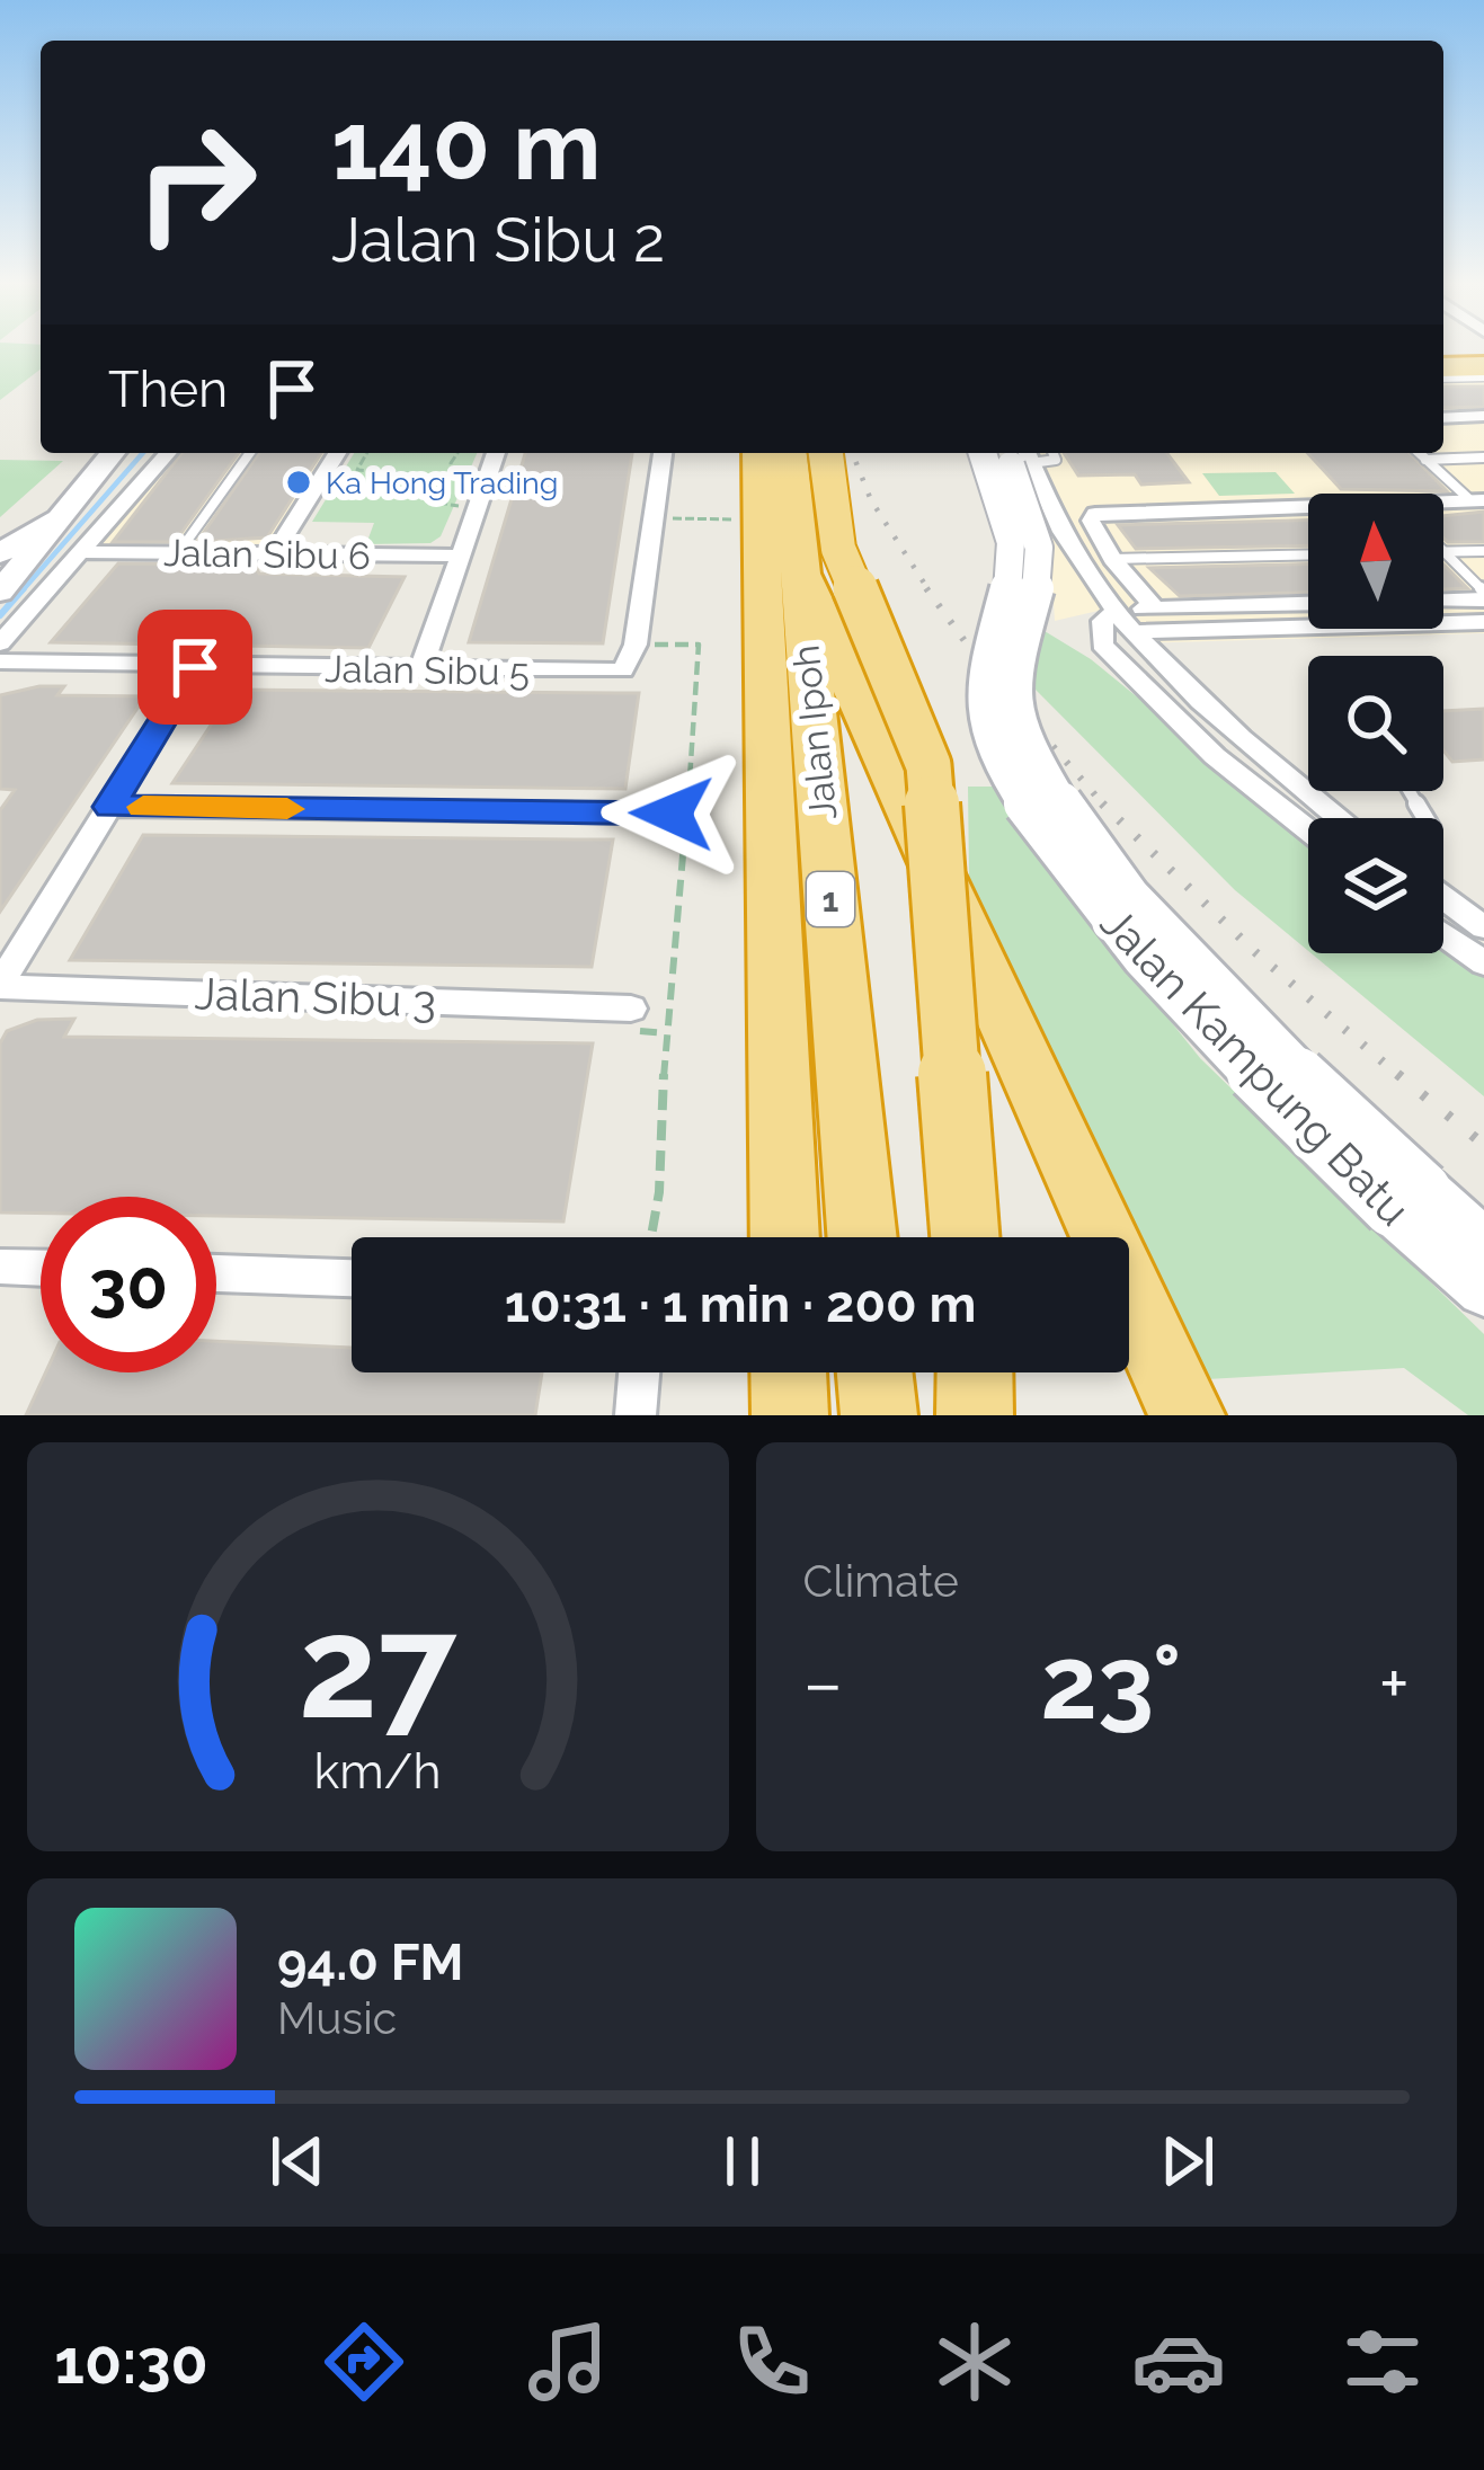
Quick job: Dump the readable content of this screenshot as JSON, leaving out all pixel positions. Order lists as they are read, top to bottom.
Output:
{
  "streets": {
    "highway": ["Jalan Ipoh", "1"],
    "street": [
      "Jalan Sibu 6",
      "Jalan Sibu 5",
      "Jalan Sibu 3",
      "Jalan Kampung Batu"
    ]
  },
  "places": ["Ka Hong Trading"],
  "north": "top",
  "page": {
    "turn": ["140 m", "Jalan Sibu 2"],
    "then": "Then",
    "limit": "30",
    "trip": "10:31 · 1 min · 200 m",
    "tile": "Climate",
    "heat": ["−", "23°", "+"],
    "song": ["94.0 FM", "Music"],
    "tabs": "10:30",
    "gauge": ["27", "km/h"]
  }
}
